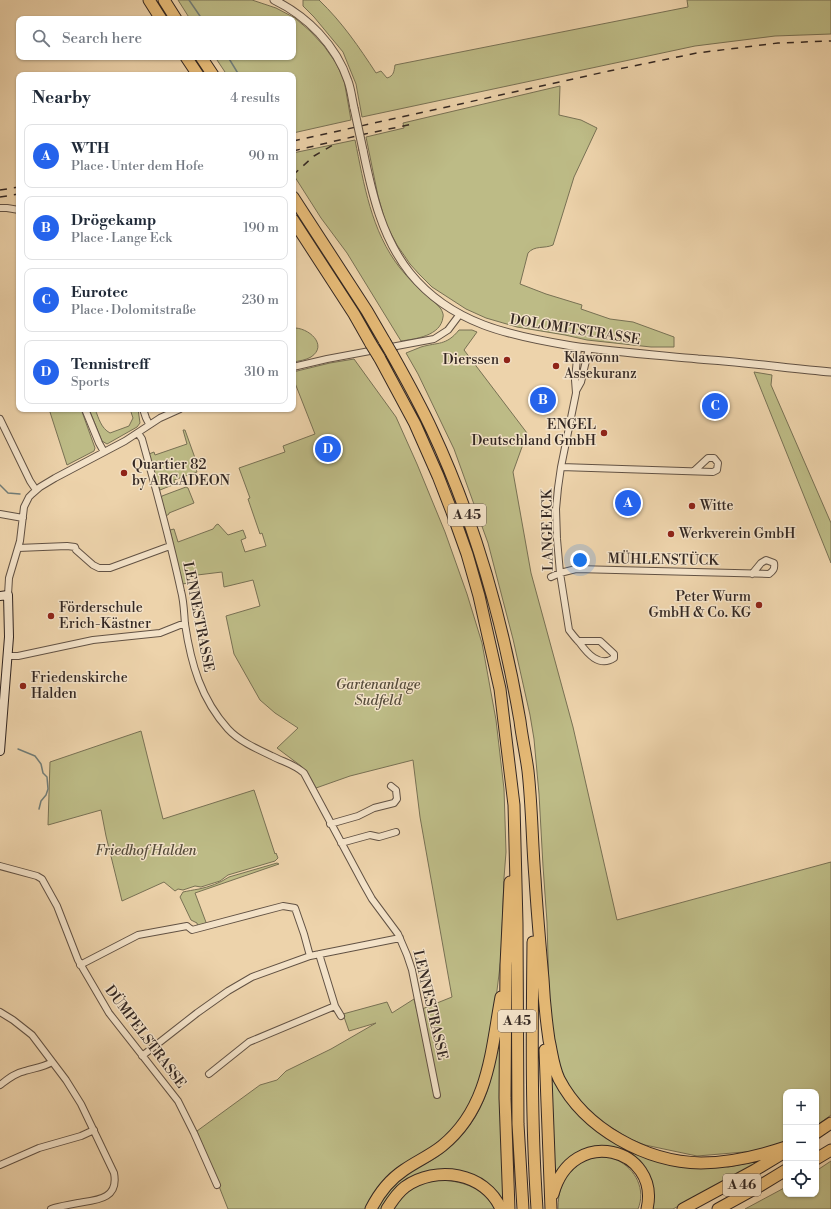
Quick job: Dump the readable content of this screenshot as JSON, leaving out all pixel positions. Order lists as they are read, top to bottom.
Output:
{
  "streets": {
    "highway": ["A 45", "A 46"],
    "street": [
      "DOLOMITSTRASSE",
      "LANGE ECK",
      "MÜHLENSTÜCK",
      "LENNESTRASSE",
      "DÜMPELSTRASSE"
    ]
  },
  "crossings": [
    ["DOLOMITSTRASSE", "LANGE ECK"],
    ["LANGE ECK", "MÜHLENSTÜCK"]
  ],
  "parks": ["Gartenanlage Sudfeld", "Friedhof Halden"],
  "places": [
    "Dierssen",
    "Klawonn Assekuranz",
    "ENGEL Deutschland GmbH",
    "Quartier 82 by ARCADEON",
    "Witte",
    "Werkverein GmbH",
    "Peter Wurm GmbH & Co. KG",
    "Förderschule Erich-Kästner",
    "Friedenskirche Halden"
  ],
  "page": {
    "search": "Search here",
    "heading": ["Nearby", "4 results"],
    "list": [
      {
        "mark": "A",
        "name": "WTH",
        "note": "Place · Unter dem Hofe",
        "value": "90 m"
      },
      {
        "mark": "B",
        "name": "Drögekamp",
        "note": "Place · Lange Eck",
        "value": "190 m"
      },
      {
        "mark": "C",
        "name": "Eurotec",
        "note": "Place · Dolomitstraße",
        "value": "230 m"
      },
      {
        "mark": "D",
        "name": "Tennistreff",
        "note": "Sports",
        "value": "310 m"
      }
    ],
    "pins": [
      "B",
      "C",
      "D",
      "A"
    ],
    "map_buttons": ["+", "−"]
  }
}
